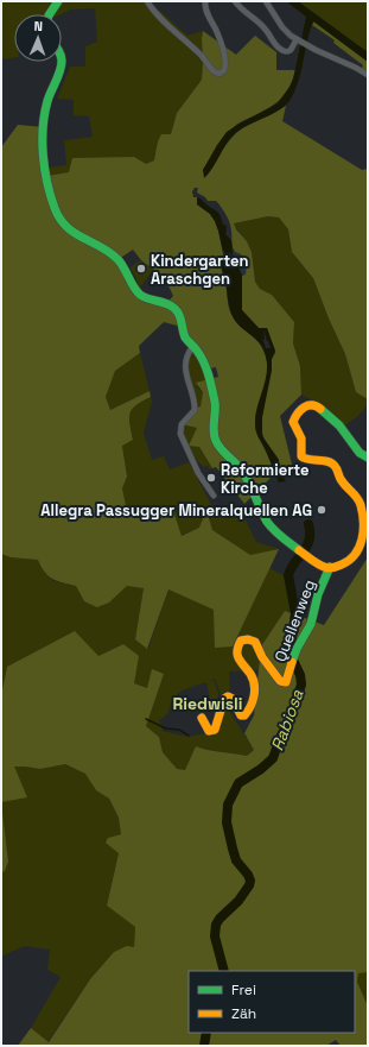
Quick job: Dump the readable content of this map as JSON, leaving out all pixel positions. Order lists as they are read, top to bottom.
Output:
{
  "streets": {
    "street": ["Quellenweg"]
  },
  "districts": ["Riedwisli"],
  "water": ["Rabiosa"],
  "places": ["Kindergarten Araschgen", "Reformierte Kirche", "Allegra Passugger Mineralquellen AG"],
  "legend": ["Frei", "Zäh"],
  "north": "top"
}
